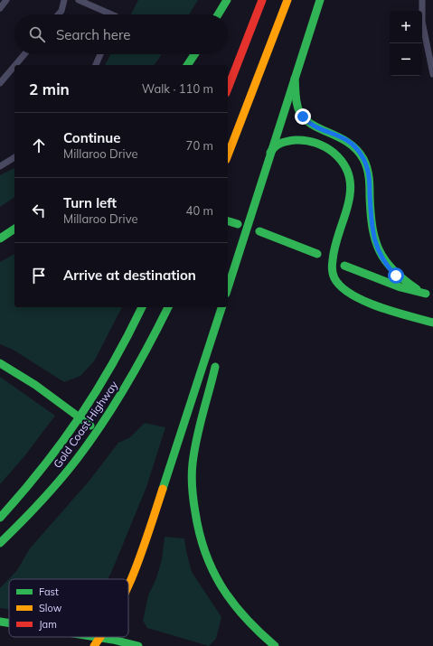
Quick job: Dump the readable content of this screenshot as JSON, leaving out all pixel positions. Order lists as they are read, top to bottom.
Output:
{
  "streets": {
    "main road": ["Gold Coast Highway"]
  },
  "legend": ["Fast", "Slow", "Jam"],
  "page": {
    "map_buttons": ["+", "−"],
    "search": "Search here",
    "heading": ["2 min", "Walk · 110 m"],
    "list": [
      ["Continue", "Millaroo Drive", "70 m"],
      ["Turn left", "Millaroo Drive", "40 m"],
      "Arrive at destination"
    ]
  }
}
